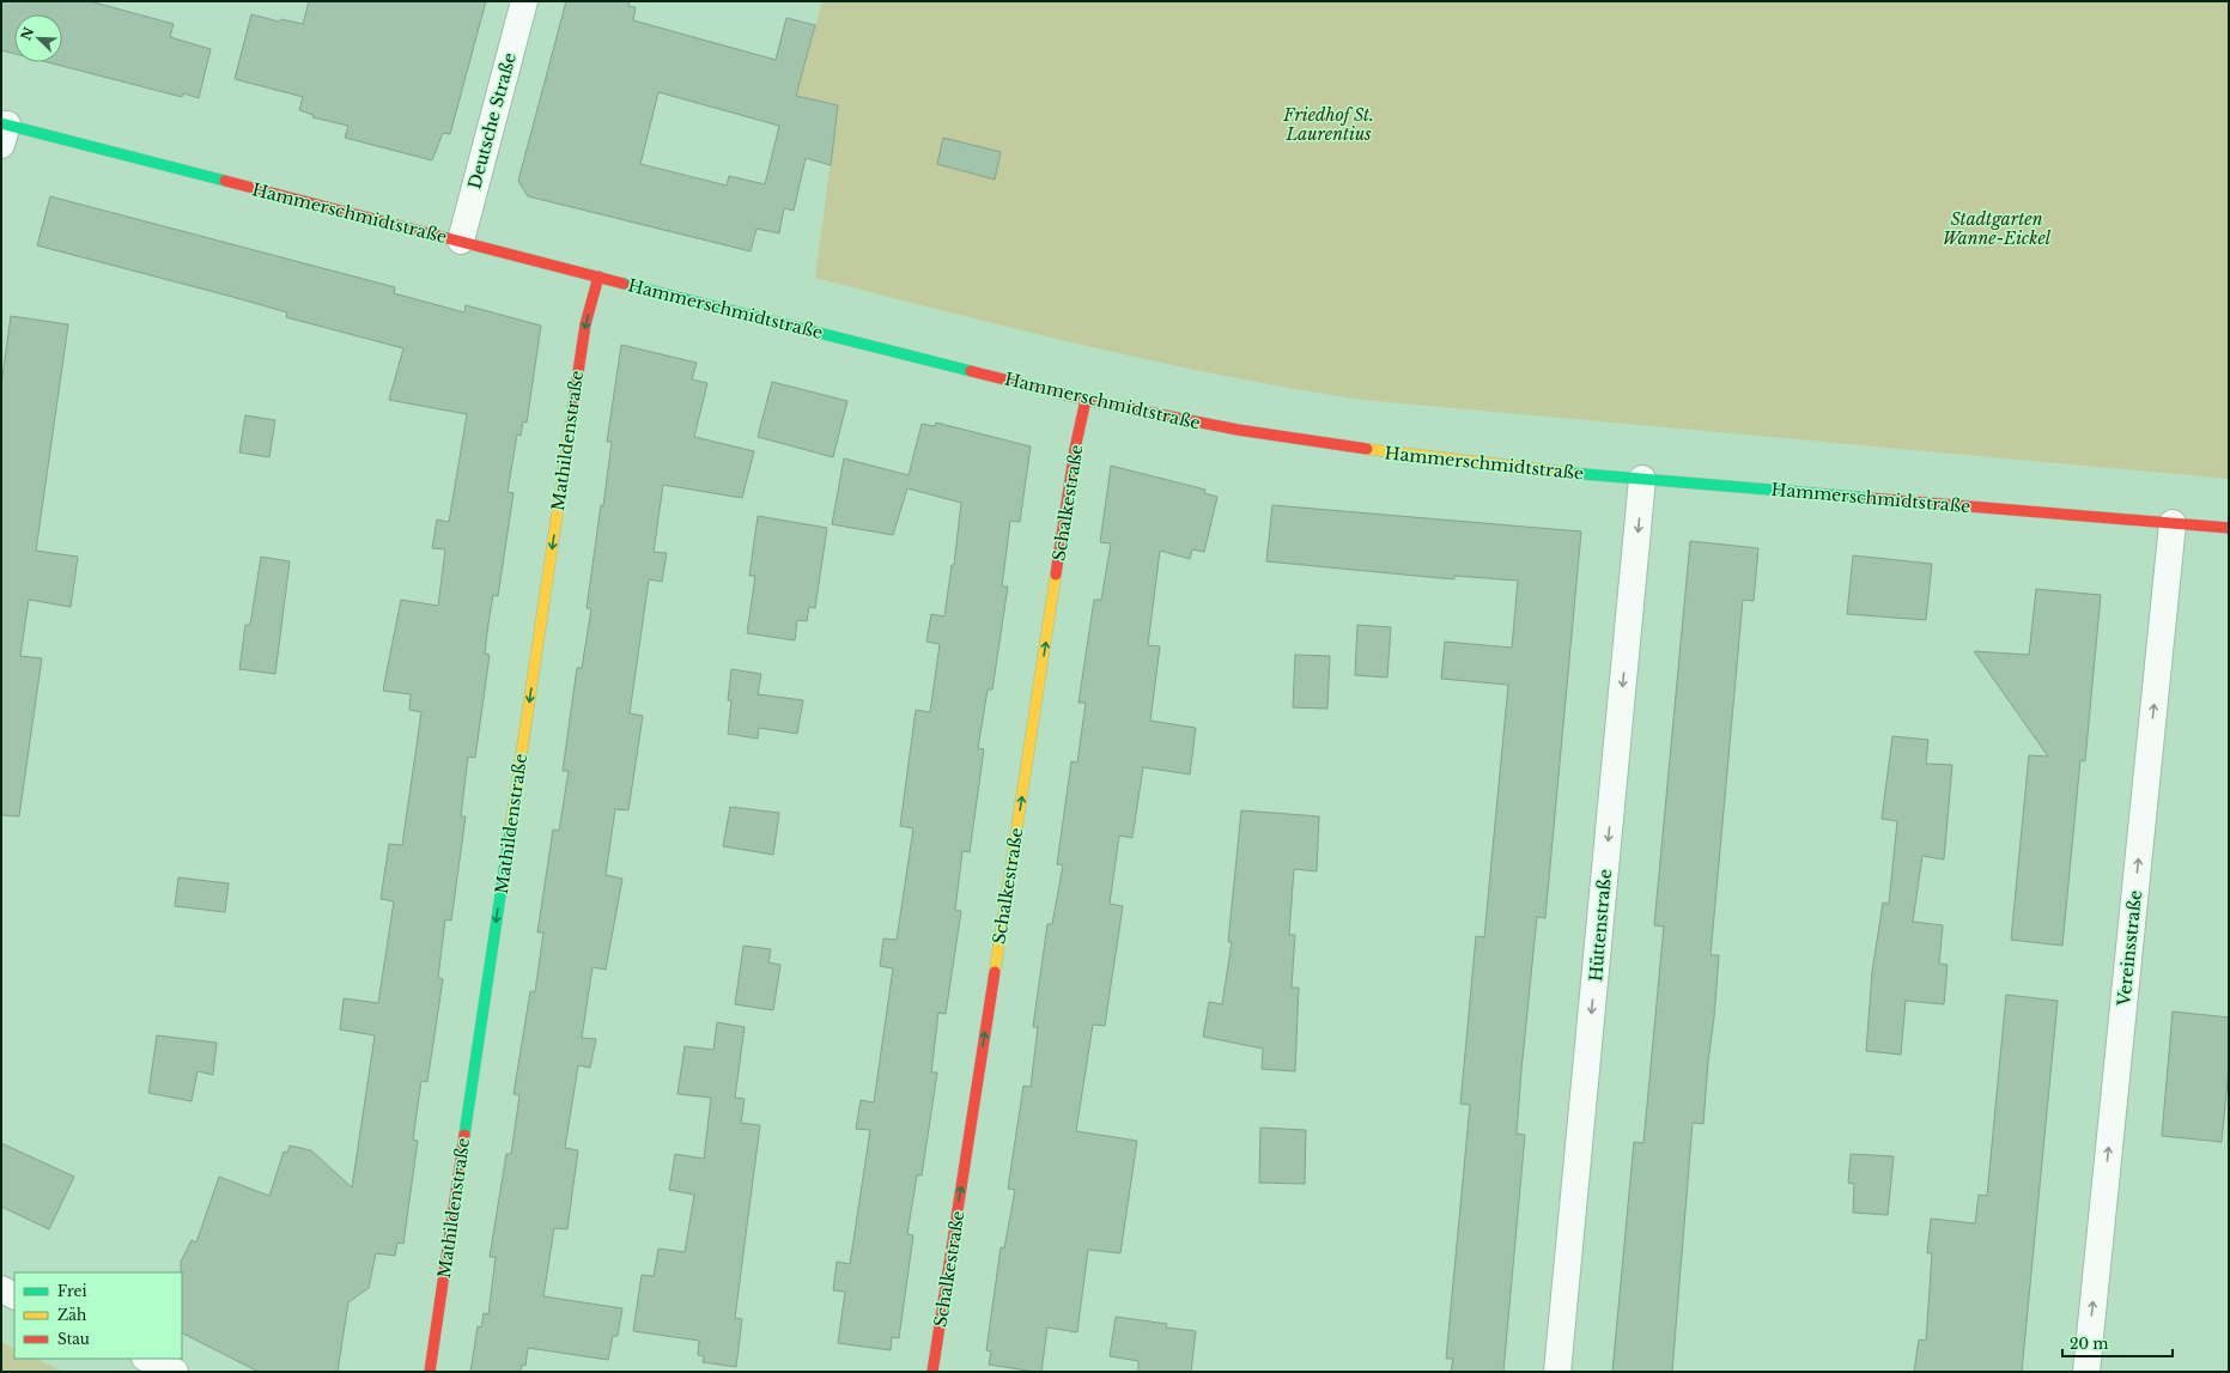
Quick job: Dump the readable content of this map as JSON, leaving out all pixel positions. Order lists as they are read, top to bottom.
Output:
{
  "streets": {
    "main road": ["Hammerschmidtstraße", "Mathildenstraße", "Schalkestraße"],
    "street": ["Deutsche Straße", "Hüttenstraße", "Vereinsstraße"]
  },
  "crossings": [
    ["Deutsche Straße", "Hammerschmidtstraße"],
    ["Hammerschmidtstraße", "Mathildenstraße"],
    ["Hammerschmidtstraße", "Schalkestraße"],
    ["Hammerschmidtstraße", "Hüttenstraße"],
    ["Hammerschmidtstraße", "Vereinsstraße"]
  ],
  "one_way": [
    "Mathildenstraße",
    "Schalkestraße",
    "Hüttenstraße",
    "Vereinsstraße"
  ],
  "parks": ["Friedhof St. Laurentius", "Stadtgarten Wanne-Eickel"],
  "legend": ["Frei", "Zäh", "Stau"],
  "scale_bar": "20 m",
  "north": "top left"
}
